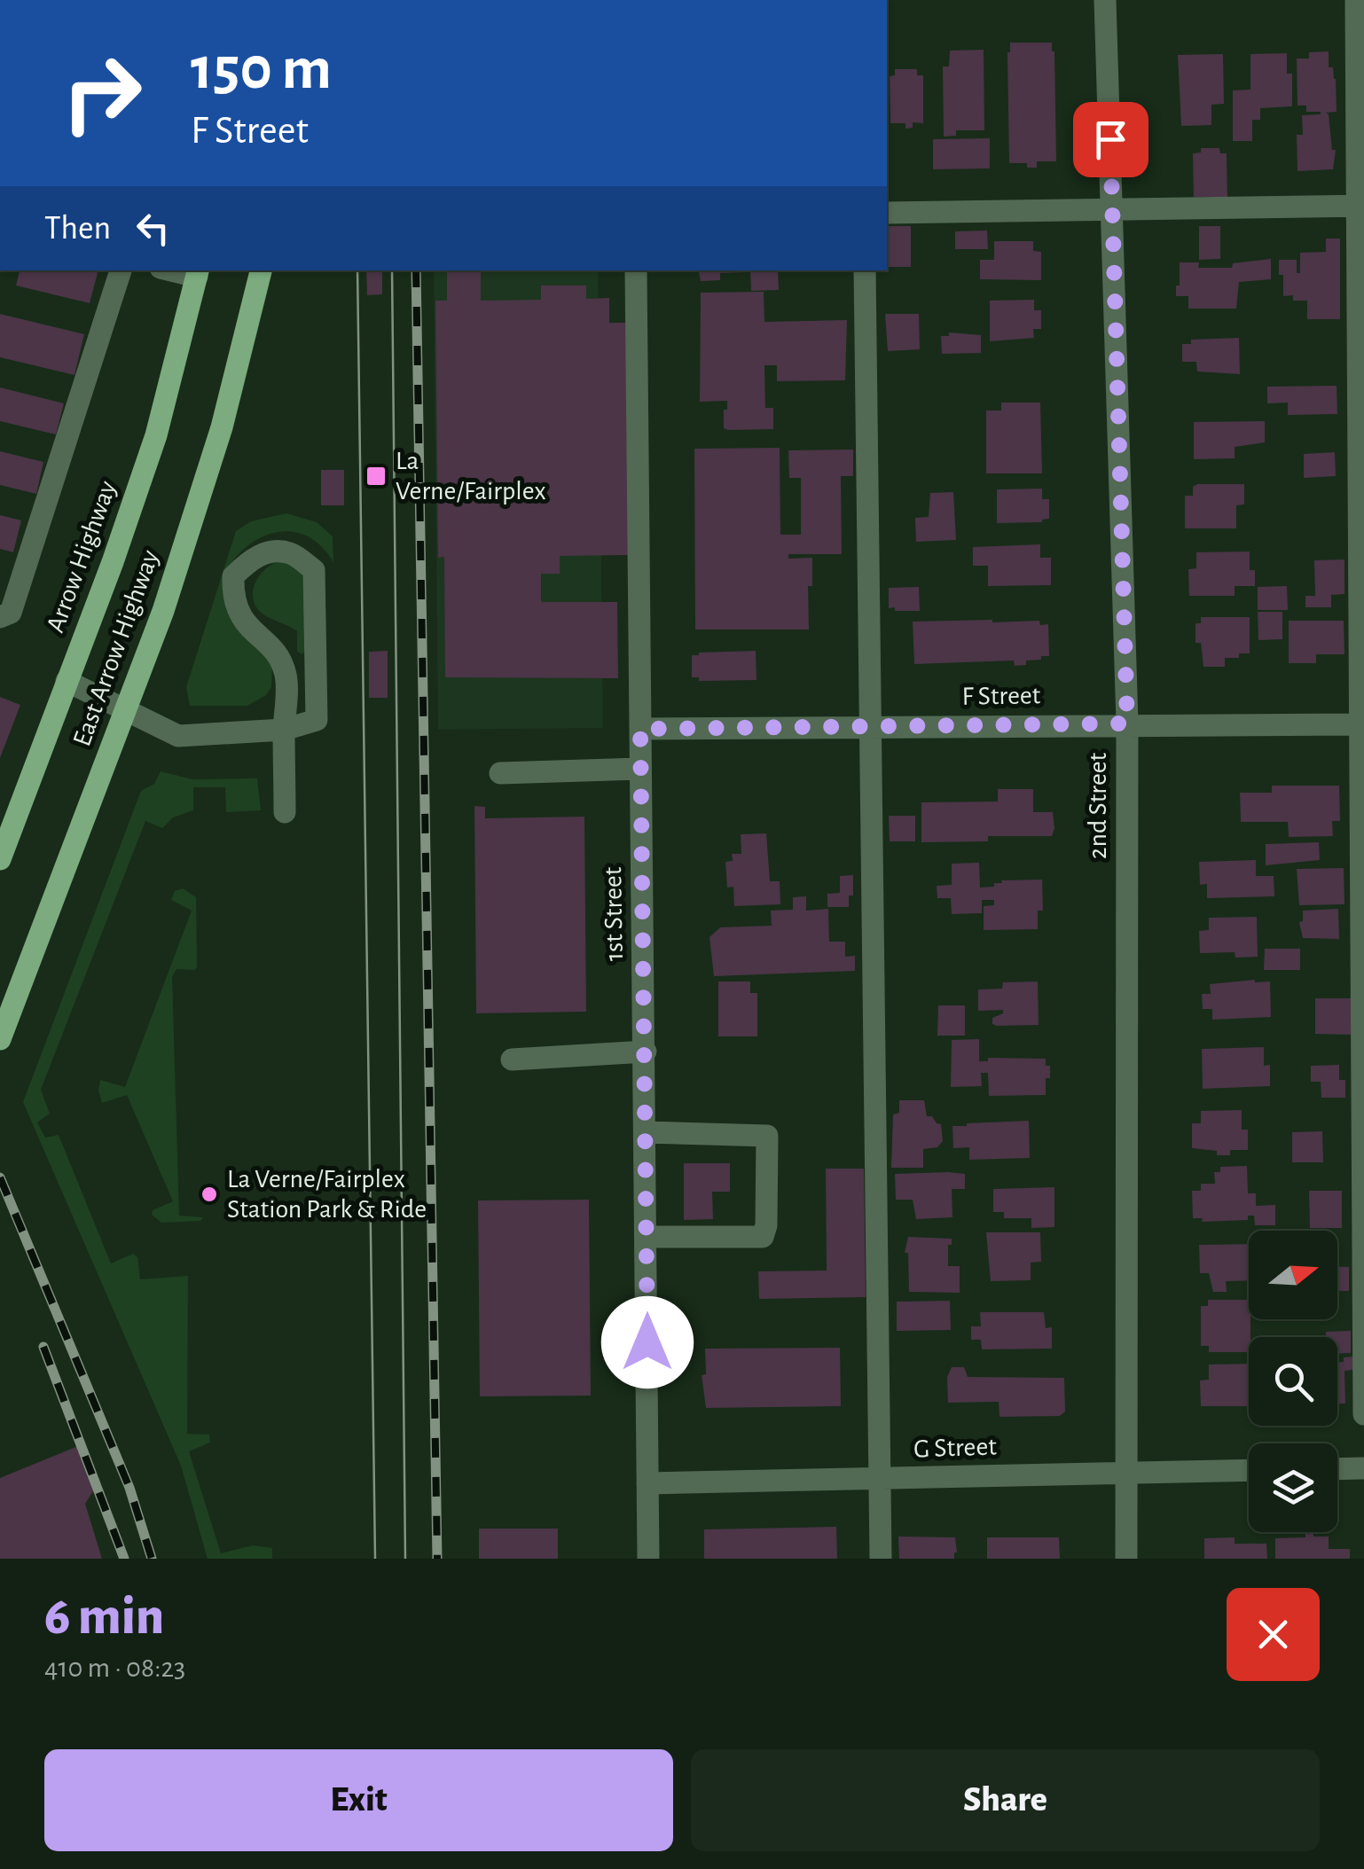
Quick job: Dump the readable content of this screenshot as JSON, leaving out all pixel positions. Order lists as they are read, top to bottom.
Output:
{
  "streets": {
    "main road": ["Arrow Highway", "East Arrow Highway"],
    "street": [
      "F Street",
      "2nd Street",
      "1st Street",
      "G Street"
    ]
  },
  "crossings": [
    ["F Street", "2nd Street"],
    ["F Street", "1st Street"],
    ["2nd Street", "G Street"],
    ["1st Street", "G Street"]
  ],
  "places": {
    "transit": ["La Verne/Fairplex"],
    "other": ["La Verne/Fairplex Station Park & Ride"]
  },
  "north": "right",
  "page": {
    "turn": ["150 m", "F Street"],
    "then": "Then",
    "heading": ["6 min", "410 m · 08:23"],
    "buttons": ["Exit", "Share"]
  }
}
